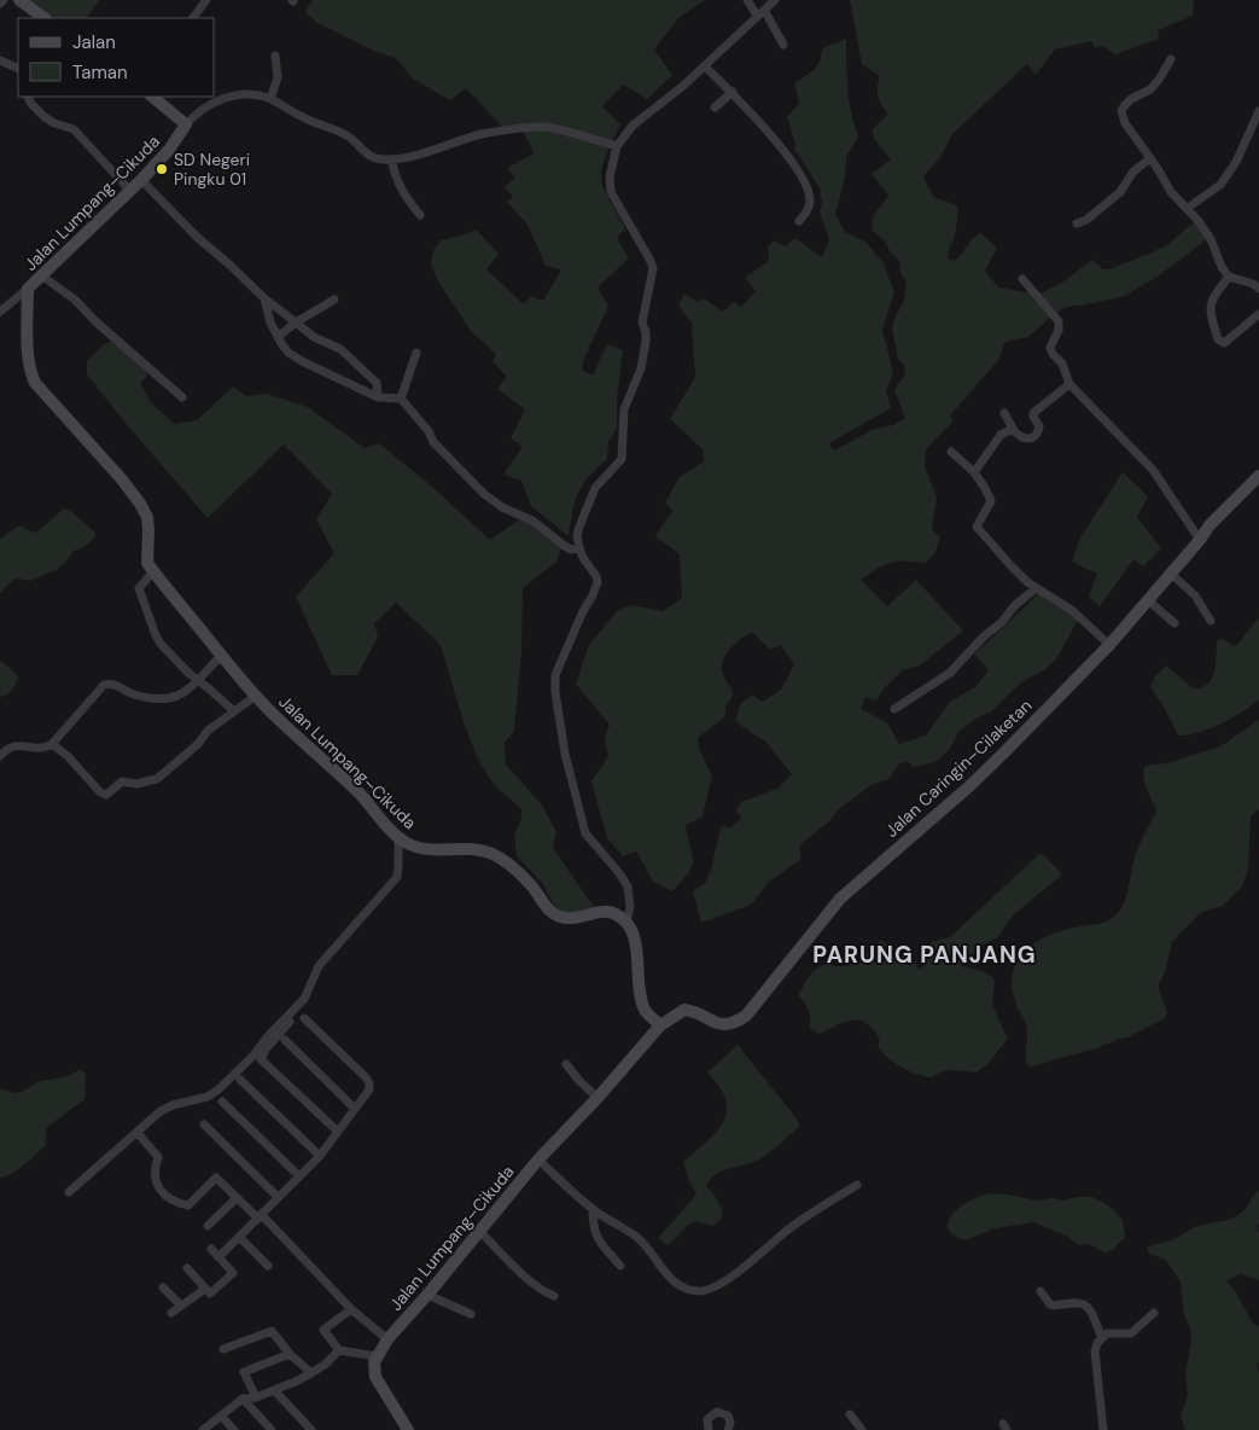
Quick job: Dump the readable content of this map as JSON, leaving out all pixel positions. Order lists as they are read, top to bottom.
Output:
{
  "streets": {
    "street": ["Jalan Lumpang–Cikuda", "Jalan Caringin–Cilaketan"]
  },
  "crossings": [
    ["Jalan Lumpang–Cikuda", "Jalan Caringin–Cilaketan"]
  ],
  "districts": ["PARUNG PANJANG"],
  "places": ["SD Negeri Pingku 01"],
  "legend": ["Jalan", "Taman"]
}
